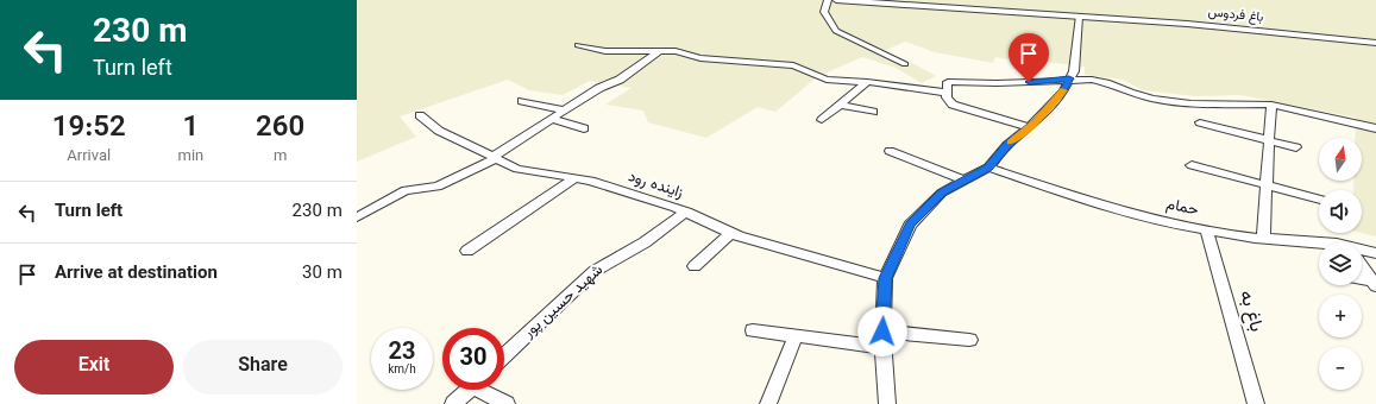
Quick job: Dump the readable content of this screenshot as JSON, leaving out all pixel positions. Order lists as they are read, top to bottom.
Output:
{
  "streets": {
    "street": [
      "باغ فردوس",
      "زاینده رود",
      "حمام",
      "شهید حسین پور",
      "باغ به"
    ]
  },
  "crossings": [
    ["زاینده رود", "شهید حسین پور"],
    ["حمام", "باغ به"]
  ],
  "north": "top",
  "page": {
    "turn": ["230 m", "Turn left"],
    "eta": [
      "19:52",
      "Arrival",
      "1",
      "min",
      "260",
      "m"
    ],
    "map_buttons": ["+", "−"],
    "list": [
      {
        "name": "Turn left",
        "value": "230 m"
      },
      {
        "name": "Arrive at destination",
        "value": "30 m"
      }
    ],
    "speed": "23 km/h",
    "limit": "30",
    "buttons": ["Exit", "Share"]
  }
}
